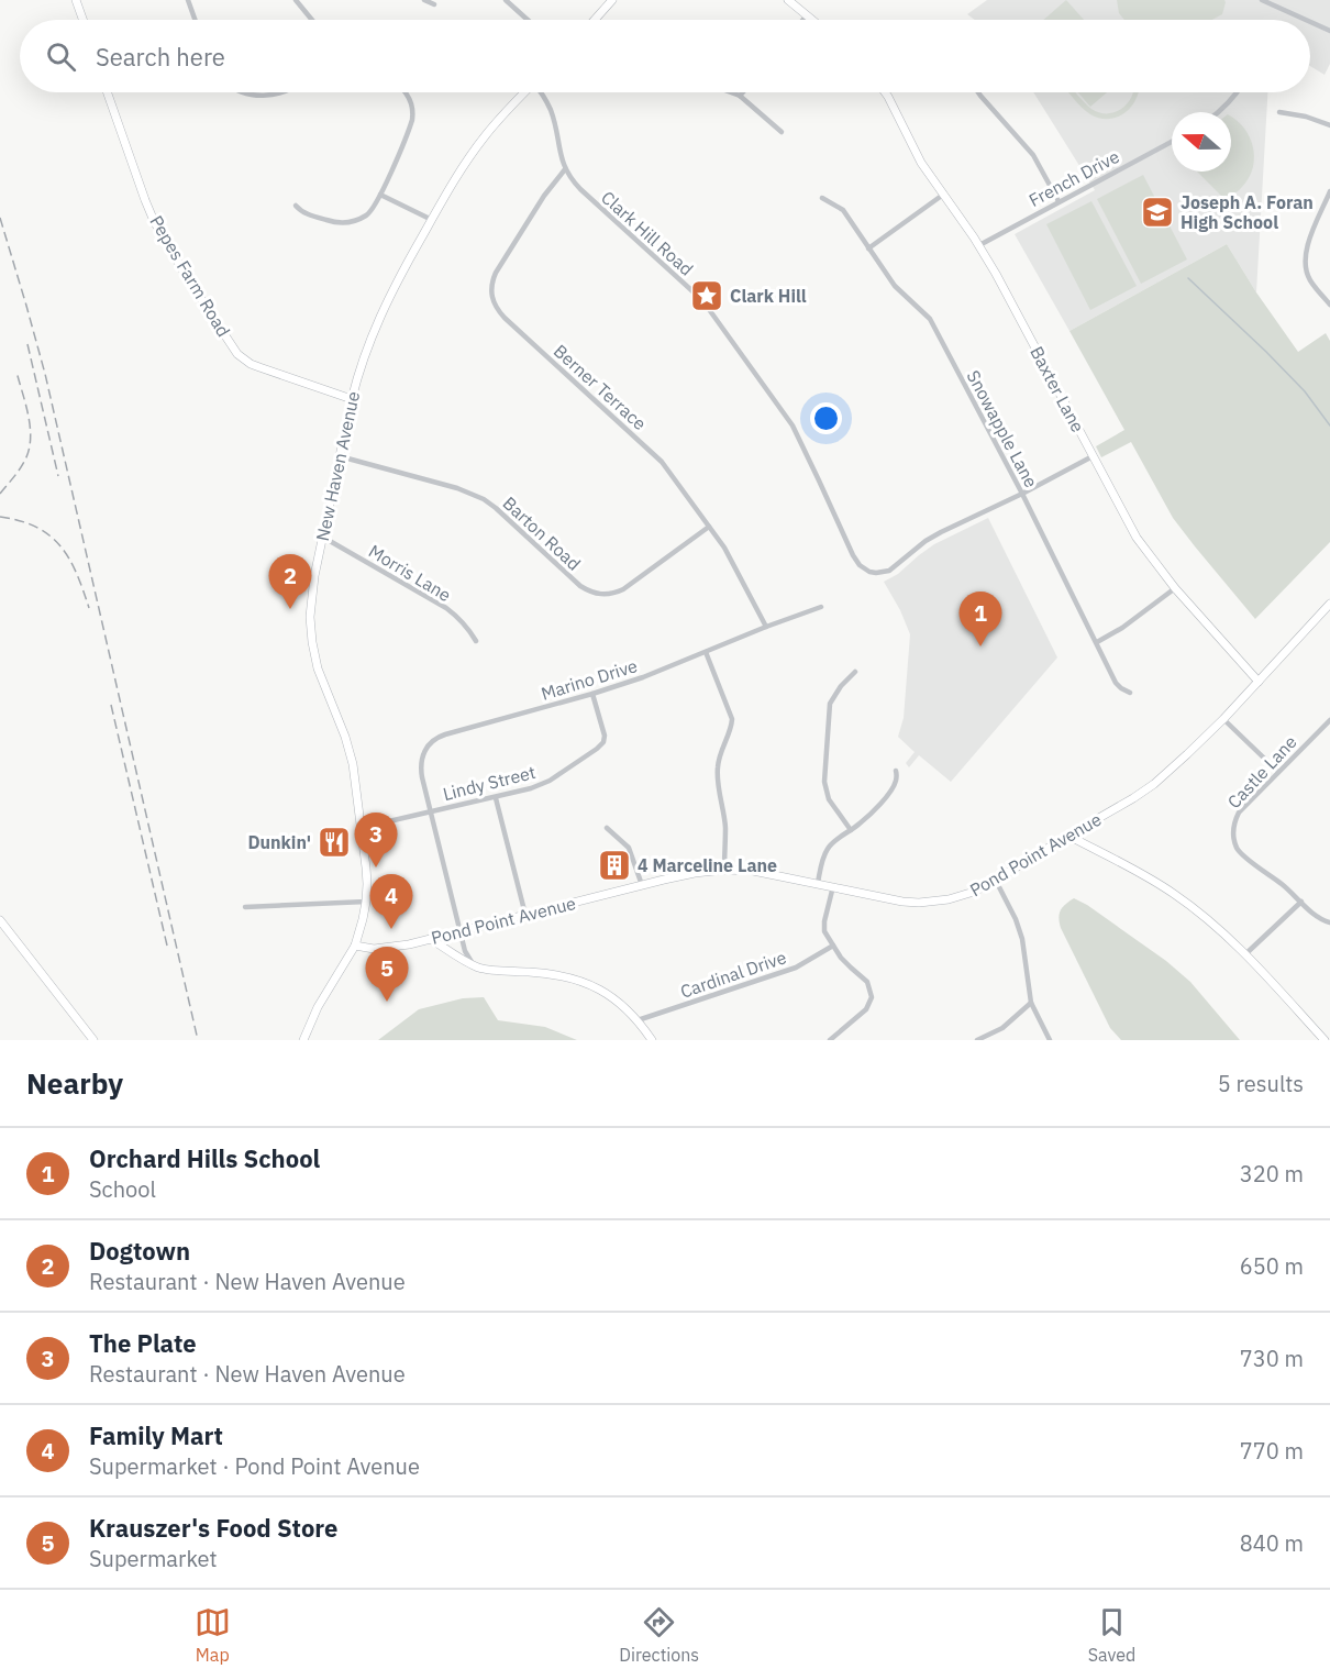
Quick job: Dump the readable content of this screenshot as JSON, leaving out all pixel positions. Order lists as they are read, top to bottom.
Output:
{
  "streets": {
    "main road": [
      "Pepes Farm Road",
      "Baxter Lane",
      "New Haven Avenue",
      "Pond Point Avenue"
    ],
    "street": [
      "French Drive",
      "Clark Hill Road",
      "Berner Terrace",
      "Snowapple Lane",
      "Barton Road",
      "Morris Lane",
      "Marino Drive",
      "Castle Lane",
      "Lindy Street",
      "Cardinal Drive"
    ]
  },
  "crossings": [
    ["French Drive", "Baxter Lane"],
    ["Clark Hill Road", "Berner Terrace"],
    ["Clark Hill Road", "Snowapple Lane"],
    ["Pepes Farm Road", "New Haven Avenue"],
    ["Berner Terrace", "Barton Road"],
    ["Berner Terrace", "Marino Drive"],
    ["Baxter Lane", "Pond Point Avenue"],
    ["New Haven Avenue", "Barton Road"],
    ["New Haven Avenue", "Morris Lane"],
    ["New Haven Avenue", "Lindy Street"],
    ["New Haven Avenue", "Pond Point Avenue"],
    ["Marino Drive", "Lindy Street"],
    ["Marino Drive", "Pond Point Avenue"]
  ],
  "places": {
    "school or university": ["Joseph A. Foran High School"],
    "place": ["Clark Hill"],
    "restaurant": ["Dunkin'"],
    "building": ["4 Marceline Lane"]
  },
  "north": "left",
  "page": {
    "search": "Search here",
    "pins": [
      "2",
      "1",
      "3",
      "4",
      "5"
    ],
    "heading": ["Nearby", "5 results"],
    "list": [
      {
        "mark": "1",
        "name": "Orchard Hills School",
        "note": "School",
        "value": "320 m"
      },
      {
        "mark": "2",
        "name": "Dogtown",
        "note": "Restaurant · New Haven Avenue",
        "value": "650 m"
      },
      {
        "mark": "3",
        "name": "The Plate",
        "note": "Restaurant · New Haven Avenue",
        "value": "730 m"
      },
      {
        "mark": "4",
        "name": "Family Mart",
        "note": "Supermarket · Pond Point Avenue",
        "value": "770 m"
      },
      {
        "mark": "5",
        "name": "Krauszer's Food Store",
        "note": "Supermarket",
        "value": "840 m"
      }
    ],
    "nav": ["Map", "Directions", "Saved"]
  }
}
